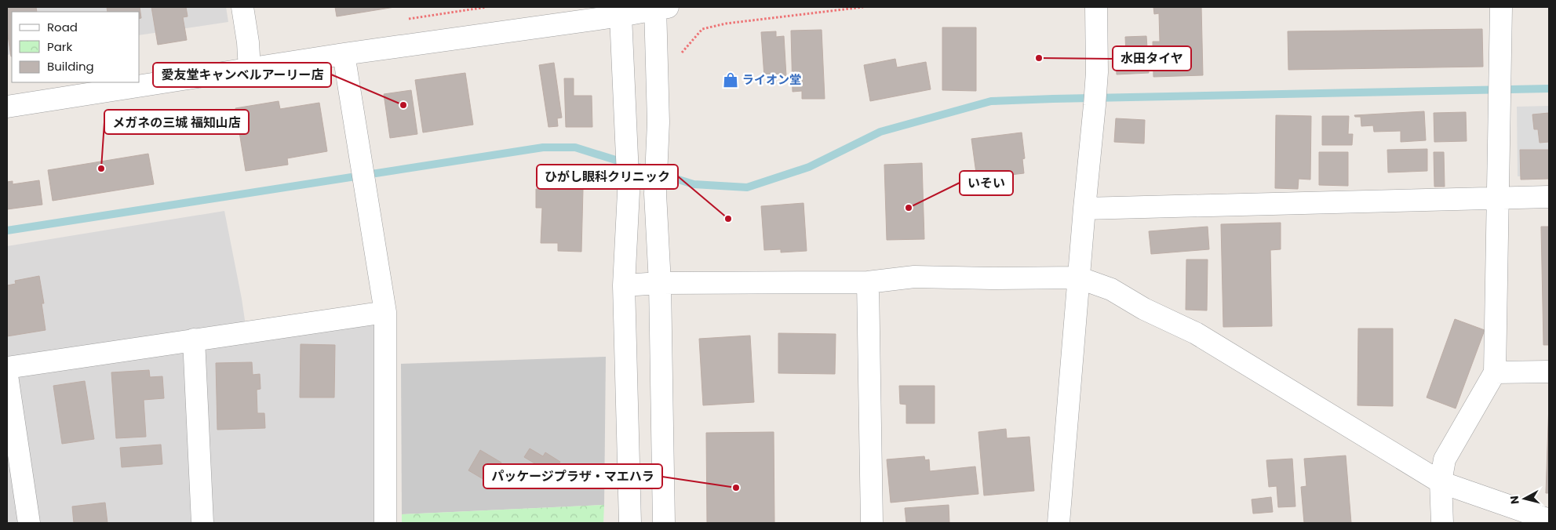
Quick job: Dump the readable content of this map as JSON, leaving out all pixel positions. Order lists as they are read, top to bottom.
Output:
{
  "places": {
    "other": [
      "水田タイヤ",
      "愛友堂キャンベルアーリー店",
      "メガネの三城 福知山店",
      "いそい",
      "ひがし眼科クリニック",
      "パッケージプラザ・マエハラ"
    ],
    "shop": ["ライオン堂"]
  },
  "legend": ["Road", "Park", "Building"],
  "north": "left"
}
